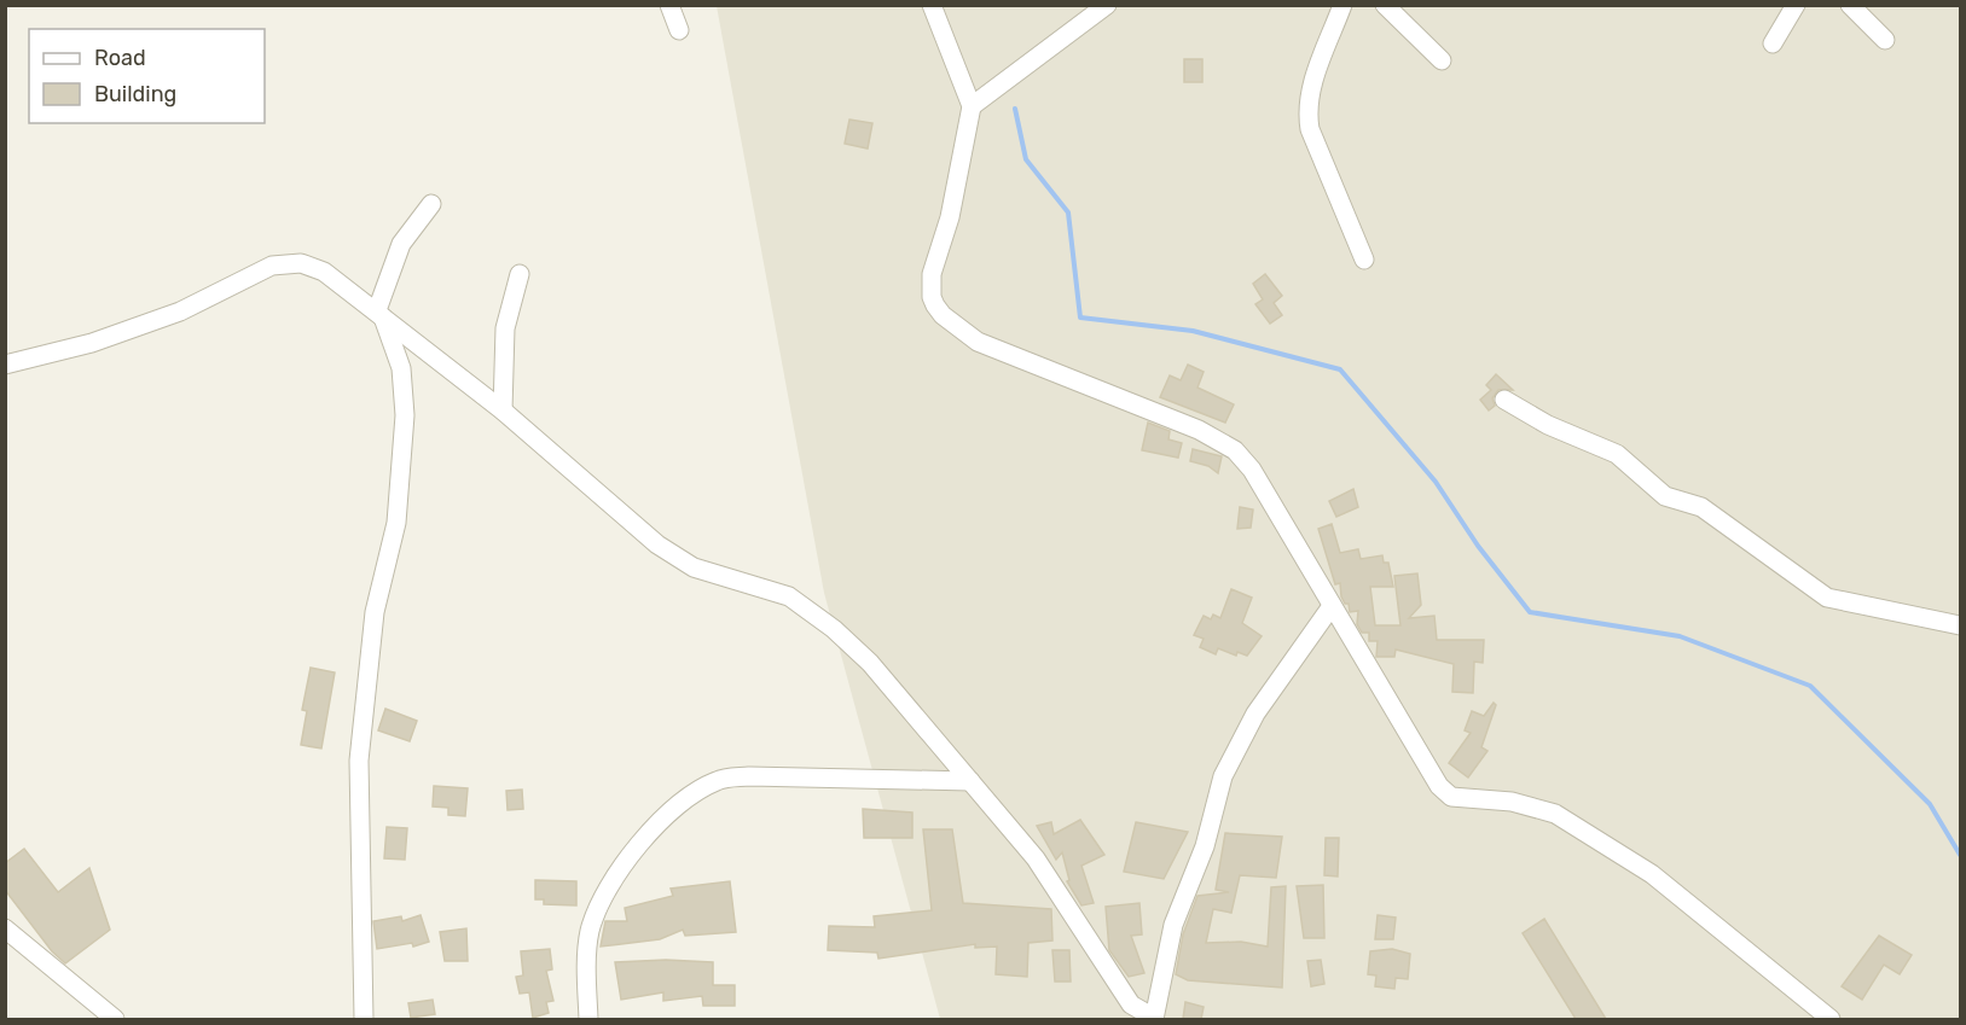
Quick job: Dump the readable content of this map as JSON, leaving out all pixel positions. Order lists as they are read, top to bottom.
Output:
{
  "legend": ["Road", "Building"]
}
